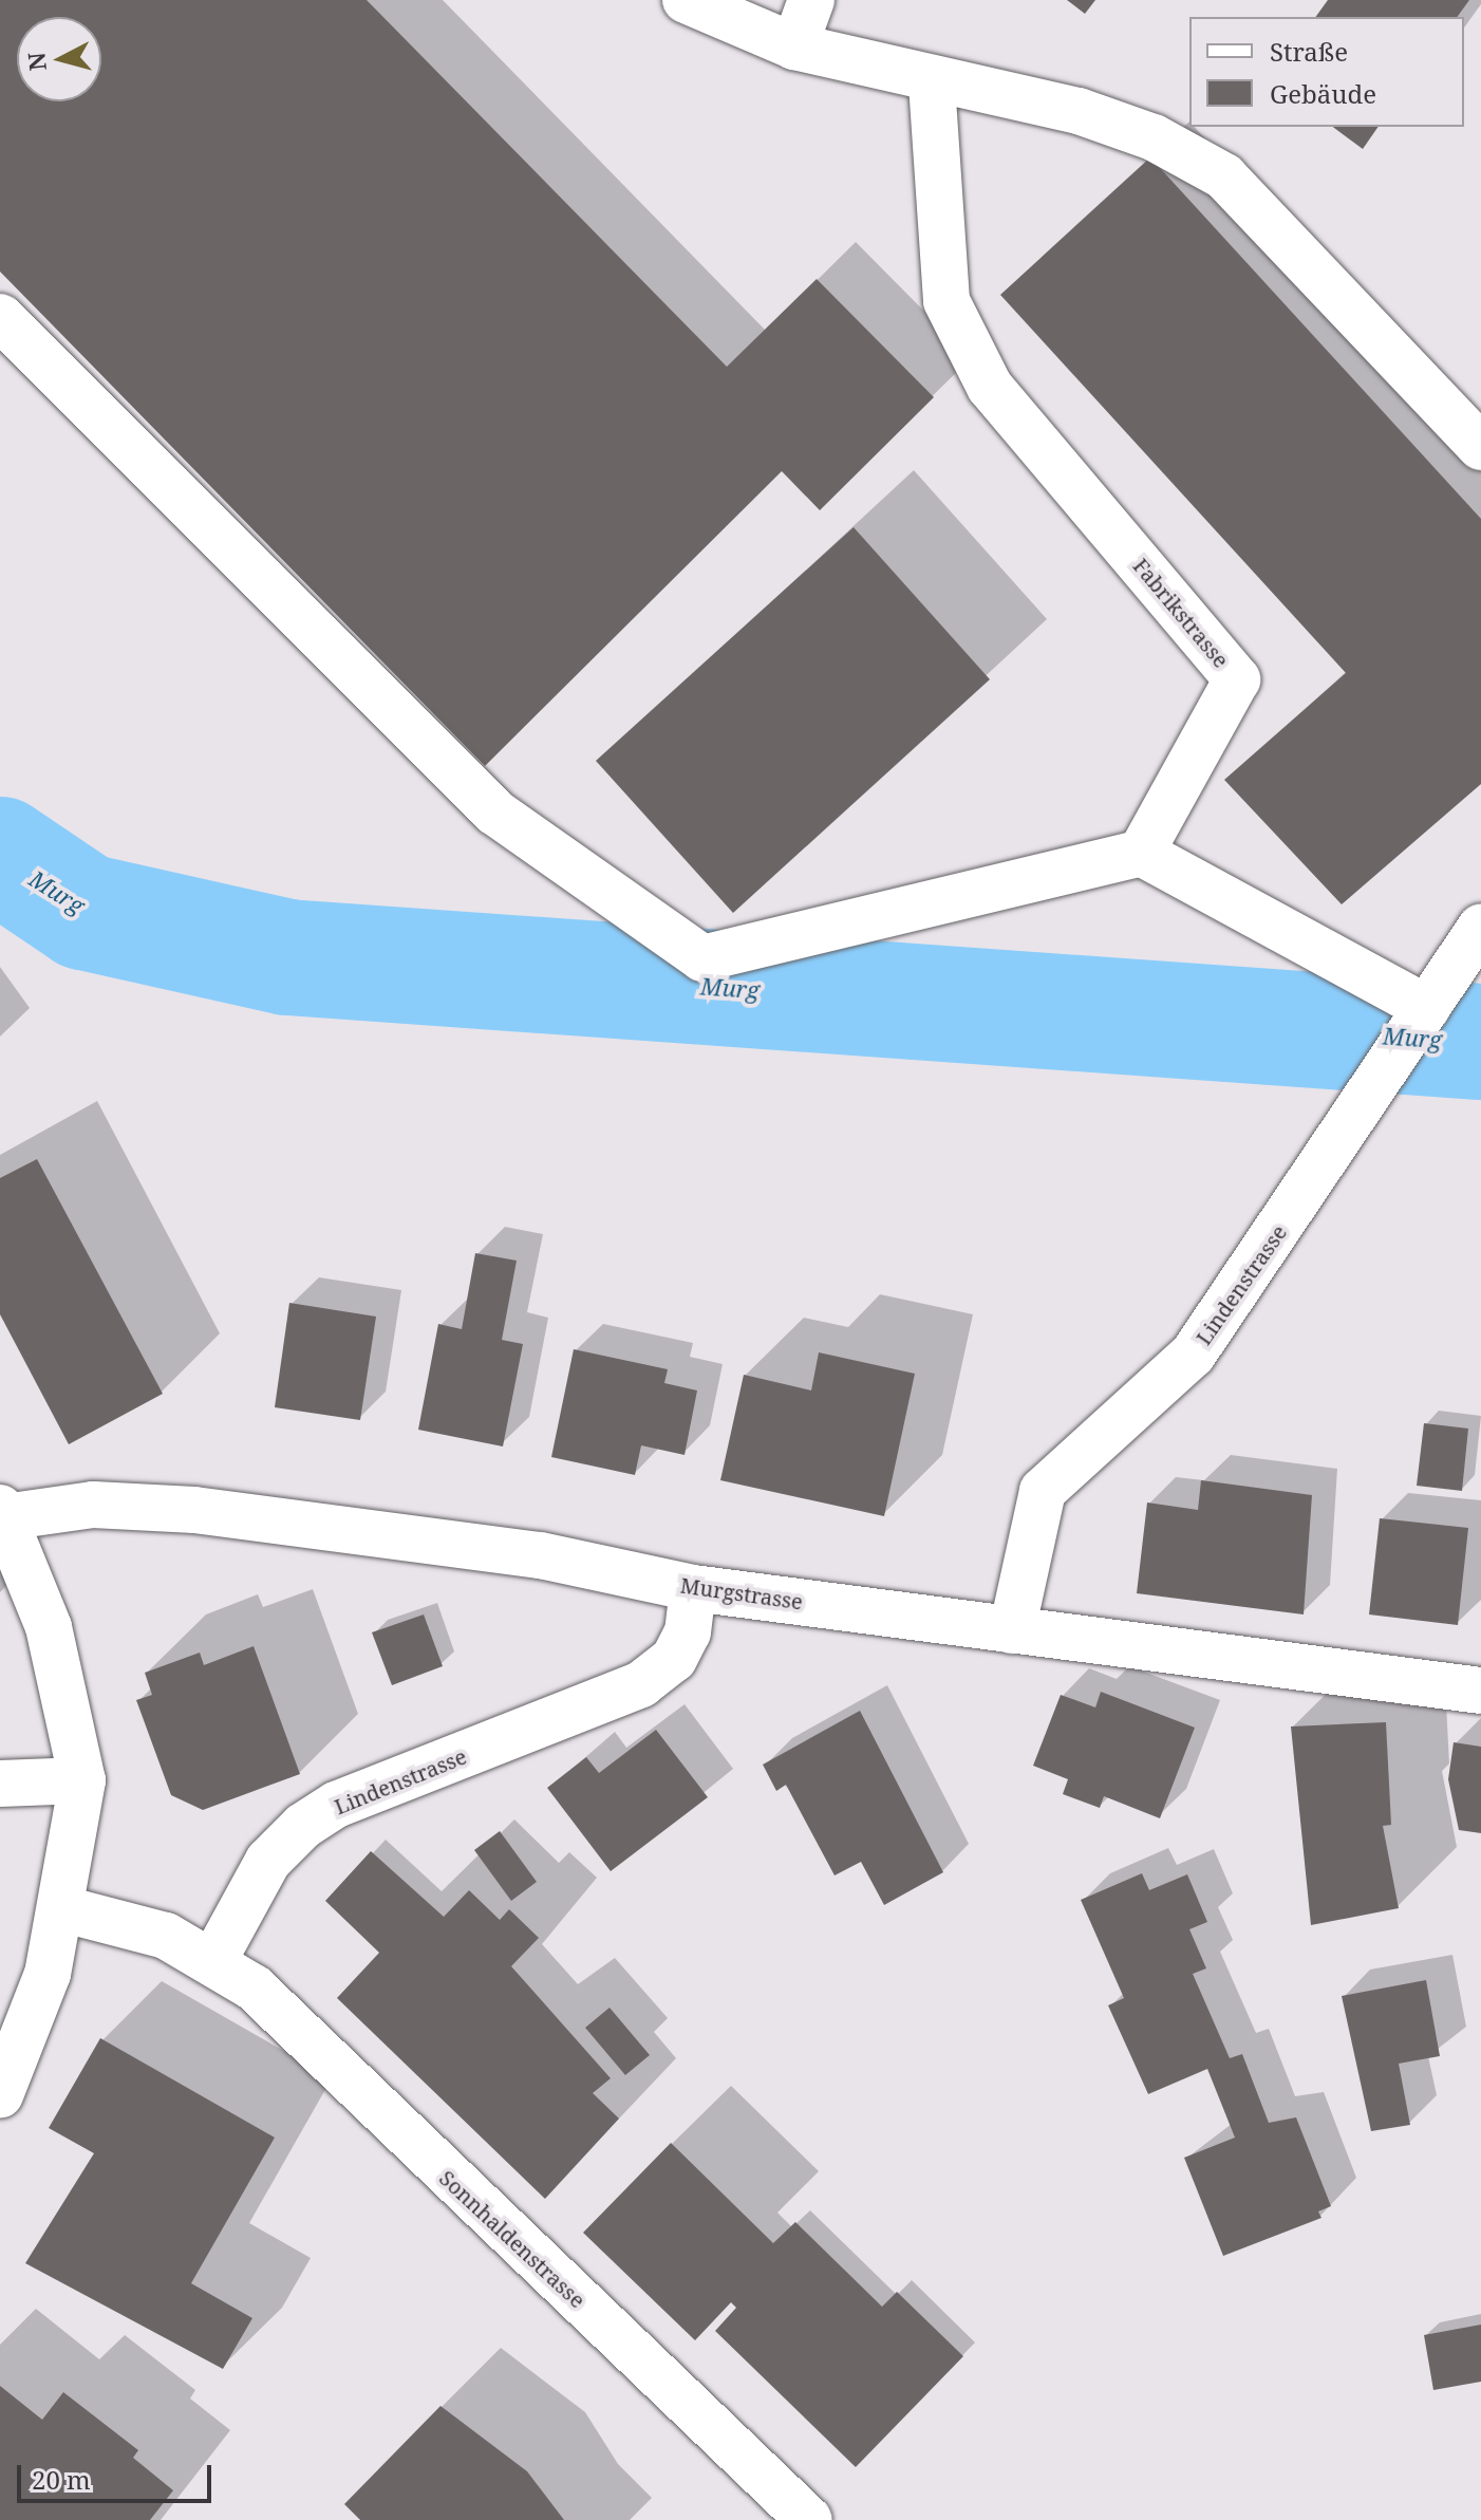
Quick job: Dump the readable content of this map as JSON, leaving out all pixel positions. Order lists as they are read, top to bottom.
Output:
{
  "streets": {
    "street": [
      "Fabrikstrasse",
      "Lindenstrasse",
      "Murgstrasse",
      "Sonnhaldenstrasse"
    ]
  },
  "crossings": [
    ["Lindenstrasse", "Murgstrasse"],
    ["Lindenstrasse", "Sonnhaldenstrasse"]
  ],
  "water": ["Murg"],
  "legend": ["Straße", "Gebäude"],
  "scale_bar": "20 m",
  "north": "left"
}
